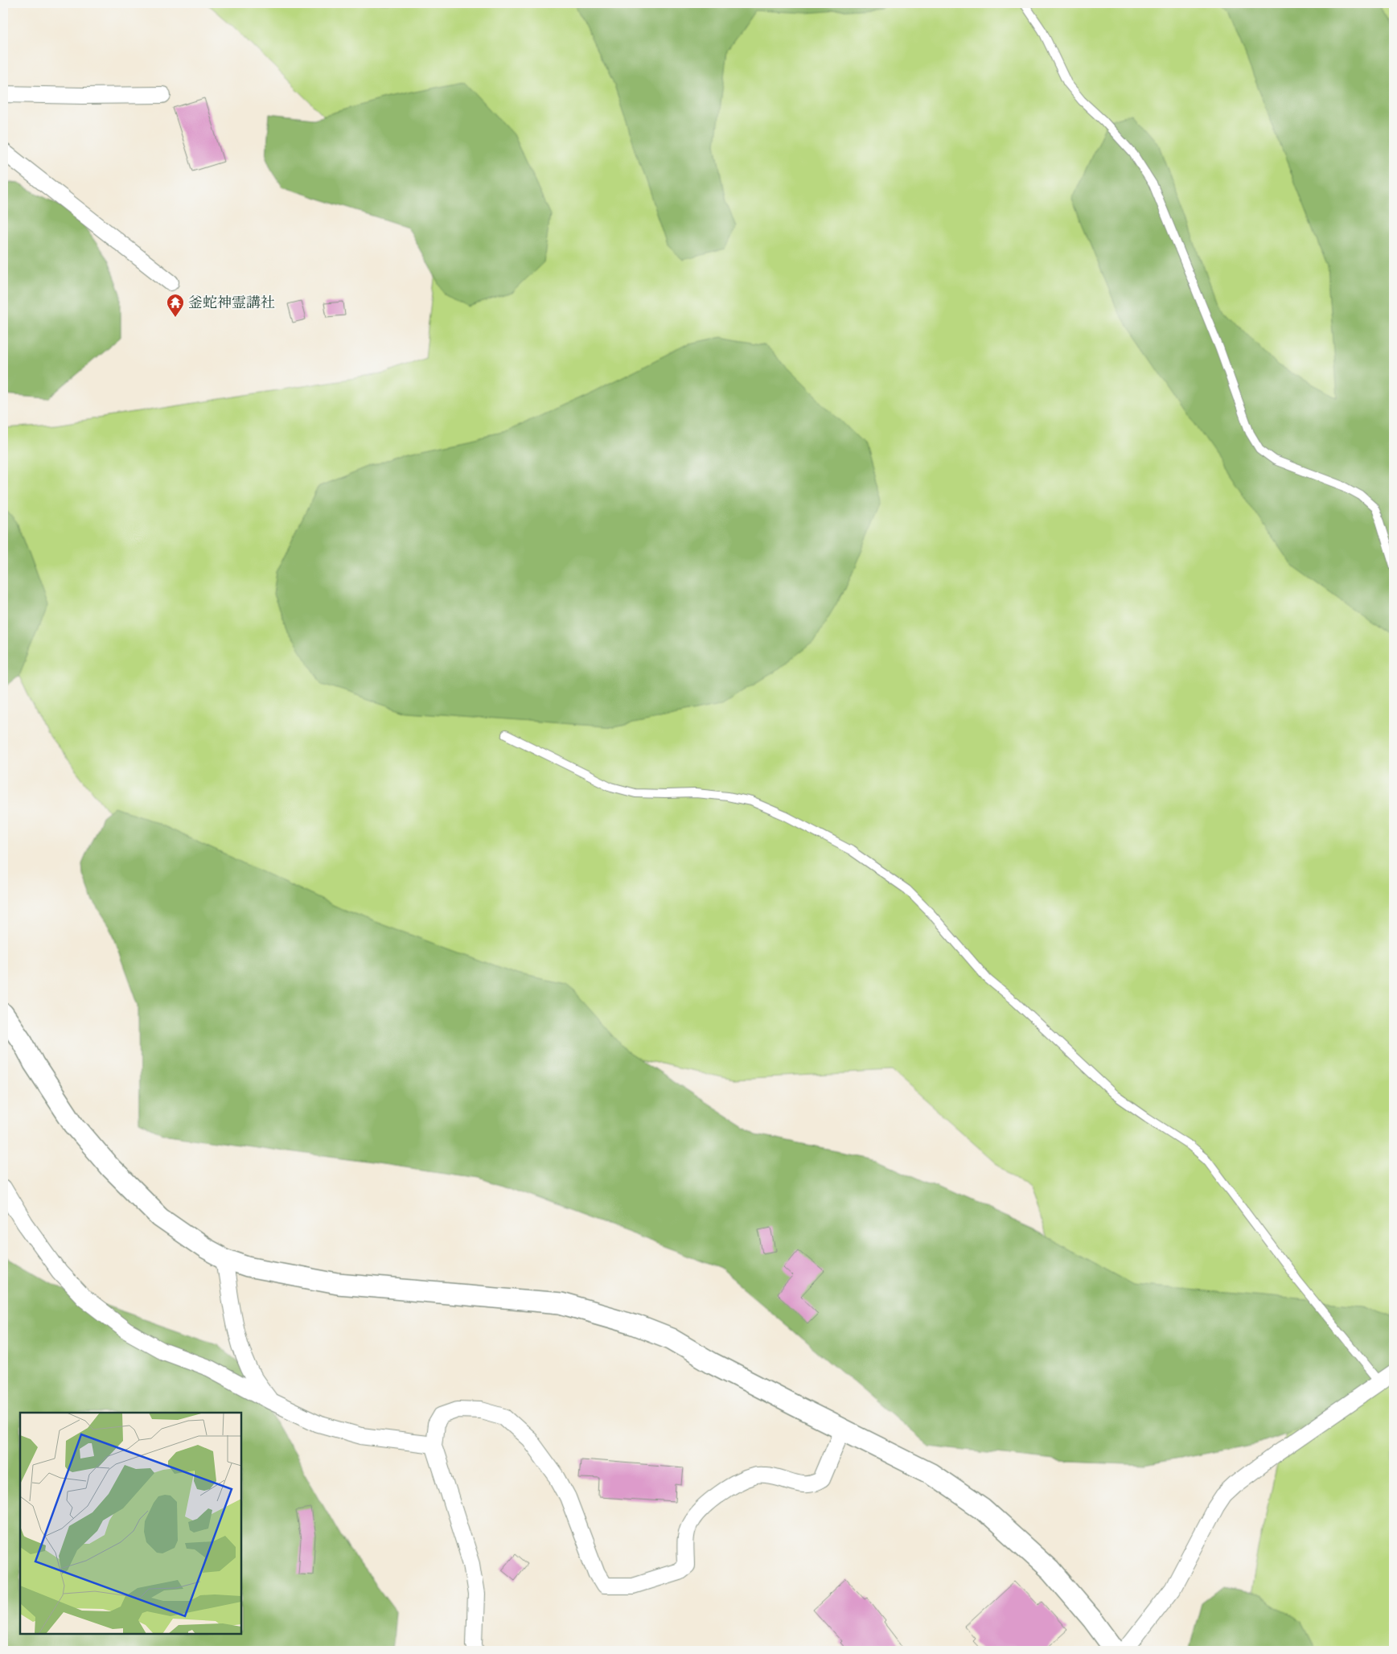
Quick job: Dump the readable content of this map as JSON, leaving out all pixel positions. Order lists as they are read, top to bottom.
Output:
{
  "places": {
    "temple": ["釜蛇神霊講社"]
  }
}
